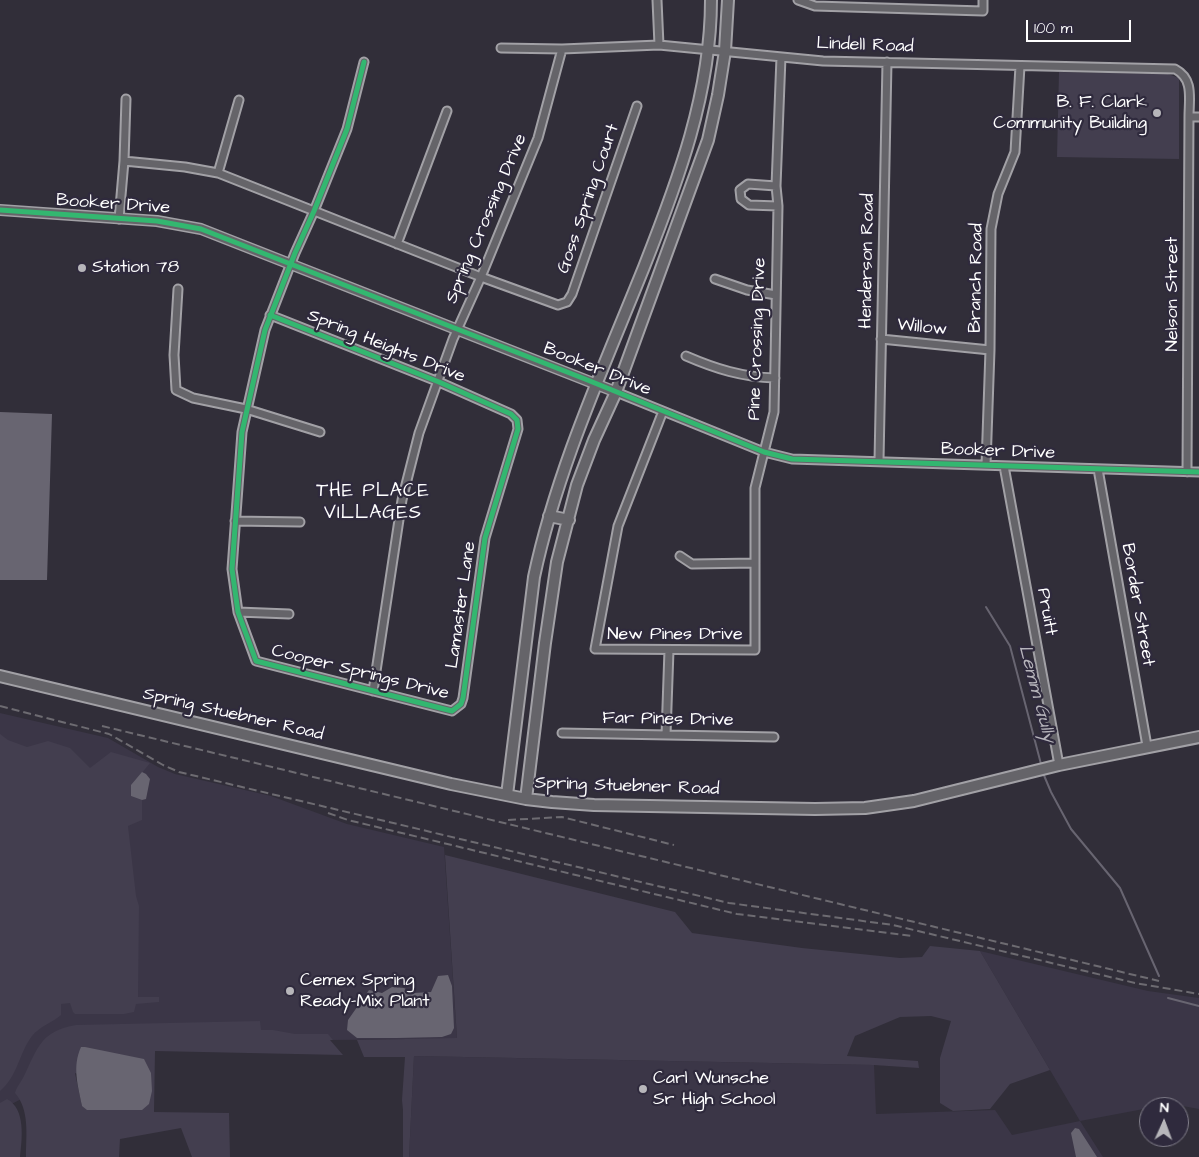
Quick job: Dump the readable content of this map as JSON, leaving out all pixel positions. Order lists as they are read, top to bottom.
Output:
{
  "streets": {
    "main road": ["Spring Stuebner Road"],
    "street": [
      "Lindell Road",
      "Goss Spring Court",
      "Booker Drive",
      "Spring Crossing Drive",
      "Henderson Road",
      "Branch Road",
      "Nelson Street",
      "Willow",
      "Pine Crossing Drive",
      "Spring Heights Drive",
      "Lamaster Lane",
      "Border Street",
      "Pruitt",
      "New Pines Drive",
      "Cooper Springs Drive",
      "Far Pines Drive"
    ]
  },
  "crossings": [
    ["Lindell Road", "Spring Crossing Drive"],
    ["Lindell Road", "Henderson Road"],
    ["Lindell Road", "Branch Road"],
    ["Lindell Road", "Nelson Street"],
    ["Lindell Road", "Pine Crossing Drive"],
    ["Goss Spring Court", "Spring Crossing Drive"],
    ["Booker Drive", "Spring Crossing Drive"],
    ["Booker Drive", "Henderson Road"],
    ["Booker Drive", "Branch Road"],
    ["Booker Drive", "Nelson Street"],
    ["Booker Drive", "Pine Crossing Drive"],
    ["Booker Drive", "Border Street"],
    ["Booker Drive", "Pruitt"],
    ["Booker Drive", "New Pines Drive"],
    ["Spring Crossing Drive", "Spring Heights Drive"],
    ["Spring Crossing Drive", "Cooper Springs Drive"],
    ["Henderson Road", "Willow"],
    ["Branch Road", "Willow"],
    ["Pine Crossing Drive", "New Pines Drive"],
    ["Spring Heights Drive", "Lamaster Lane"],
    ["Lamaster Lane", "Cooper Springs Drive"],
    ["Border Street", "Spring Stuebner Road"],
    ["Pruitt", "Spring Stuebner Road"]
  ],
  "districts": ["THE PLACE VILLAGES"],
  "water": ["Lemm Gully"],
  "places": [
    "B. F. Clark Community Building",
    "Station 78",
    "Cemex Spring Ready-Mix Plant",
    "Carl Wunsche Sr High School"
  ],
  "scale_bar": "100 m",
  "north": "top"
}
